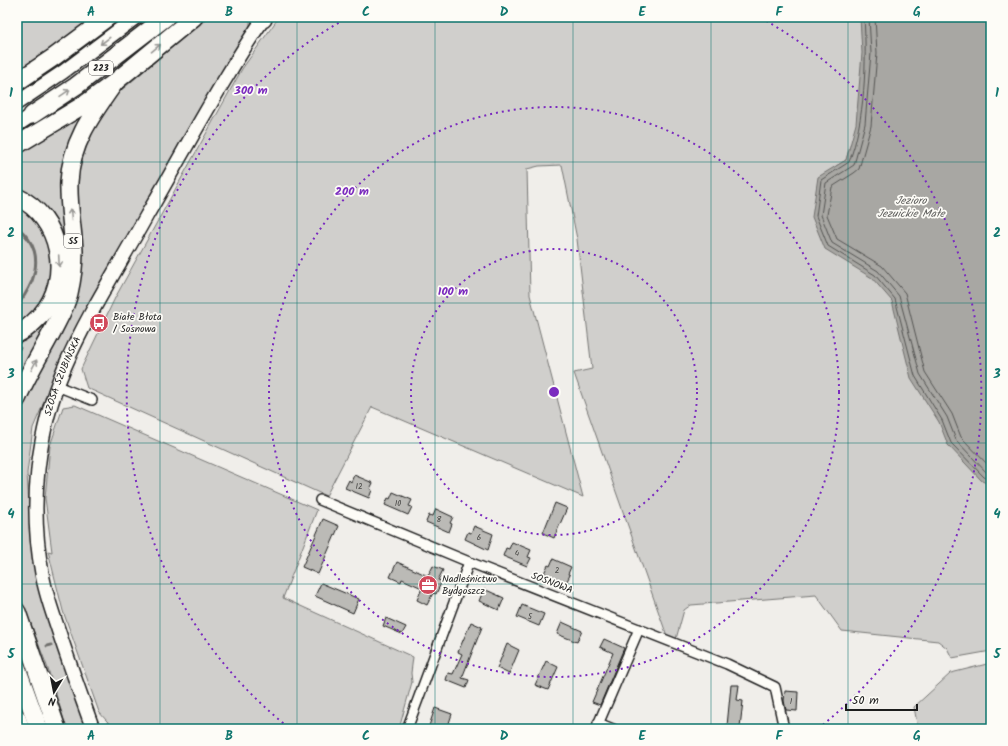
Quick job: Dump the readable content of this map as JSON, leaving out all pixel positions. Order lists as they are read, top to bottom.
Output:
{
  "streets": {
    "highway": ["223", "S5"],
    "street": ["SZOSA SZUBIŃSKA", "SOSNOWA"]
  },
  "water": ["Jezioro Jezuickie Małe"],
  "places": {
    "bus stop": ["Białe Błota / Sosnowa"],
    "office": ["Nadleśnictwo Bydgoszcz"]
  },
  "house_numbers": [
    "12",
    "10",
    "8",
    "6",
    "4",
    "2",
    "5",
    "1"
  ],
  "scale_bar": "50 m",
  "north": "bottom",
  "grid": {
    "columns": [
      "A",
      "B",
      "C",
      "D",
      "E",
      "F",
      "G"
    ],
    "rows": [
      "1",
      "2",
      "3",
      "4",
      "5"
    ]
  },
  "rings": ["300 m", "200 m", "100 m"]
}
